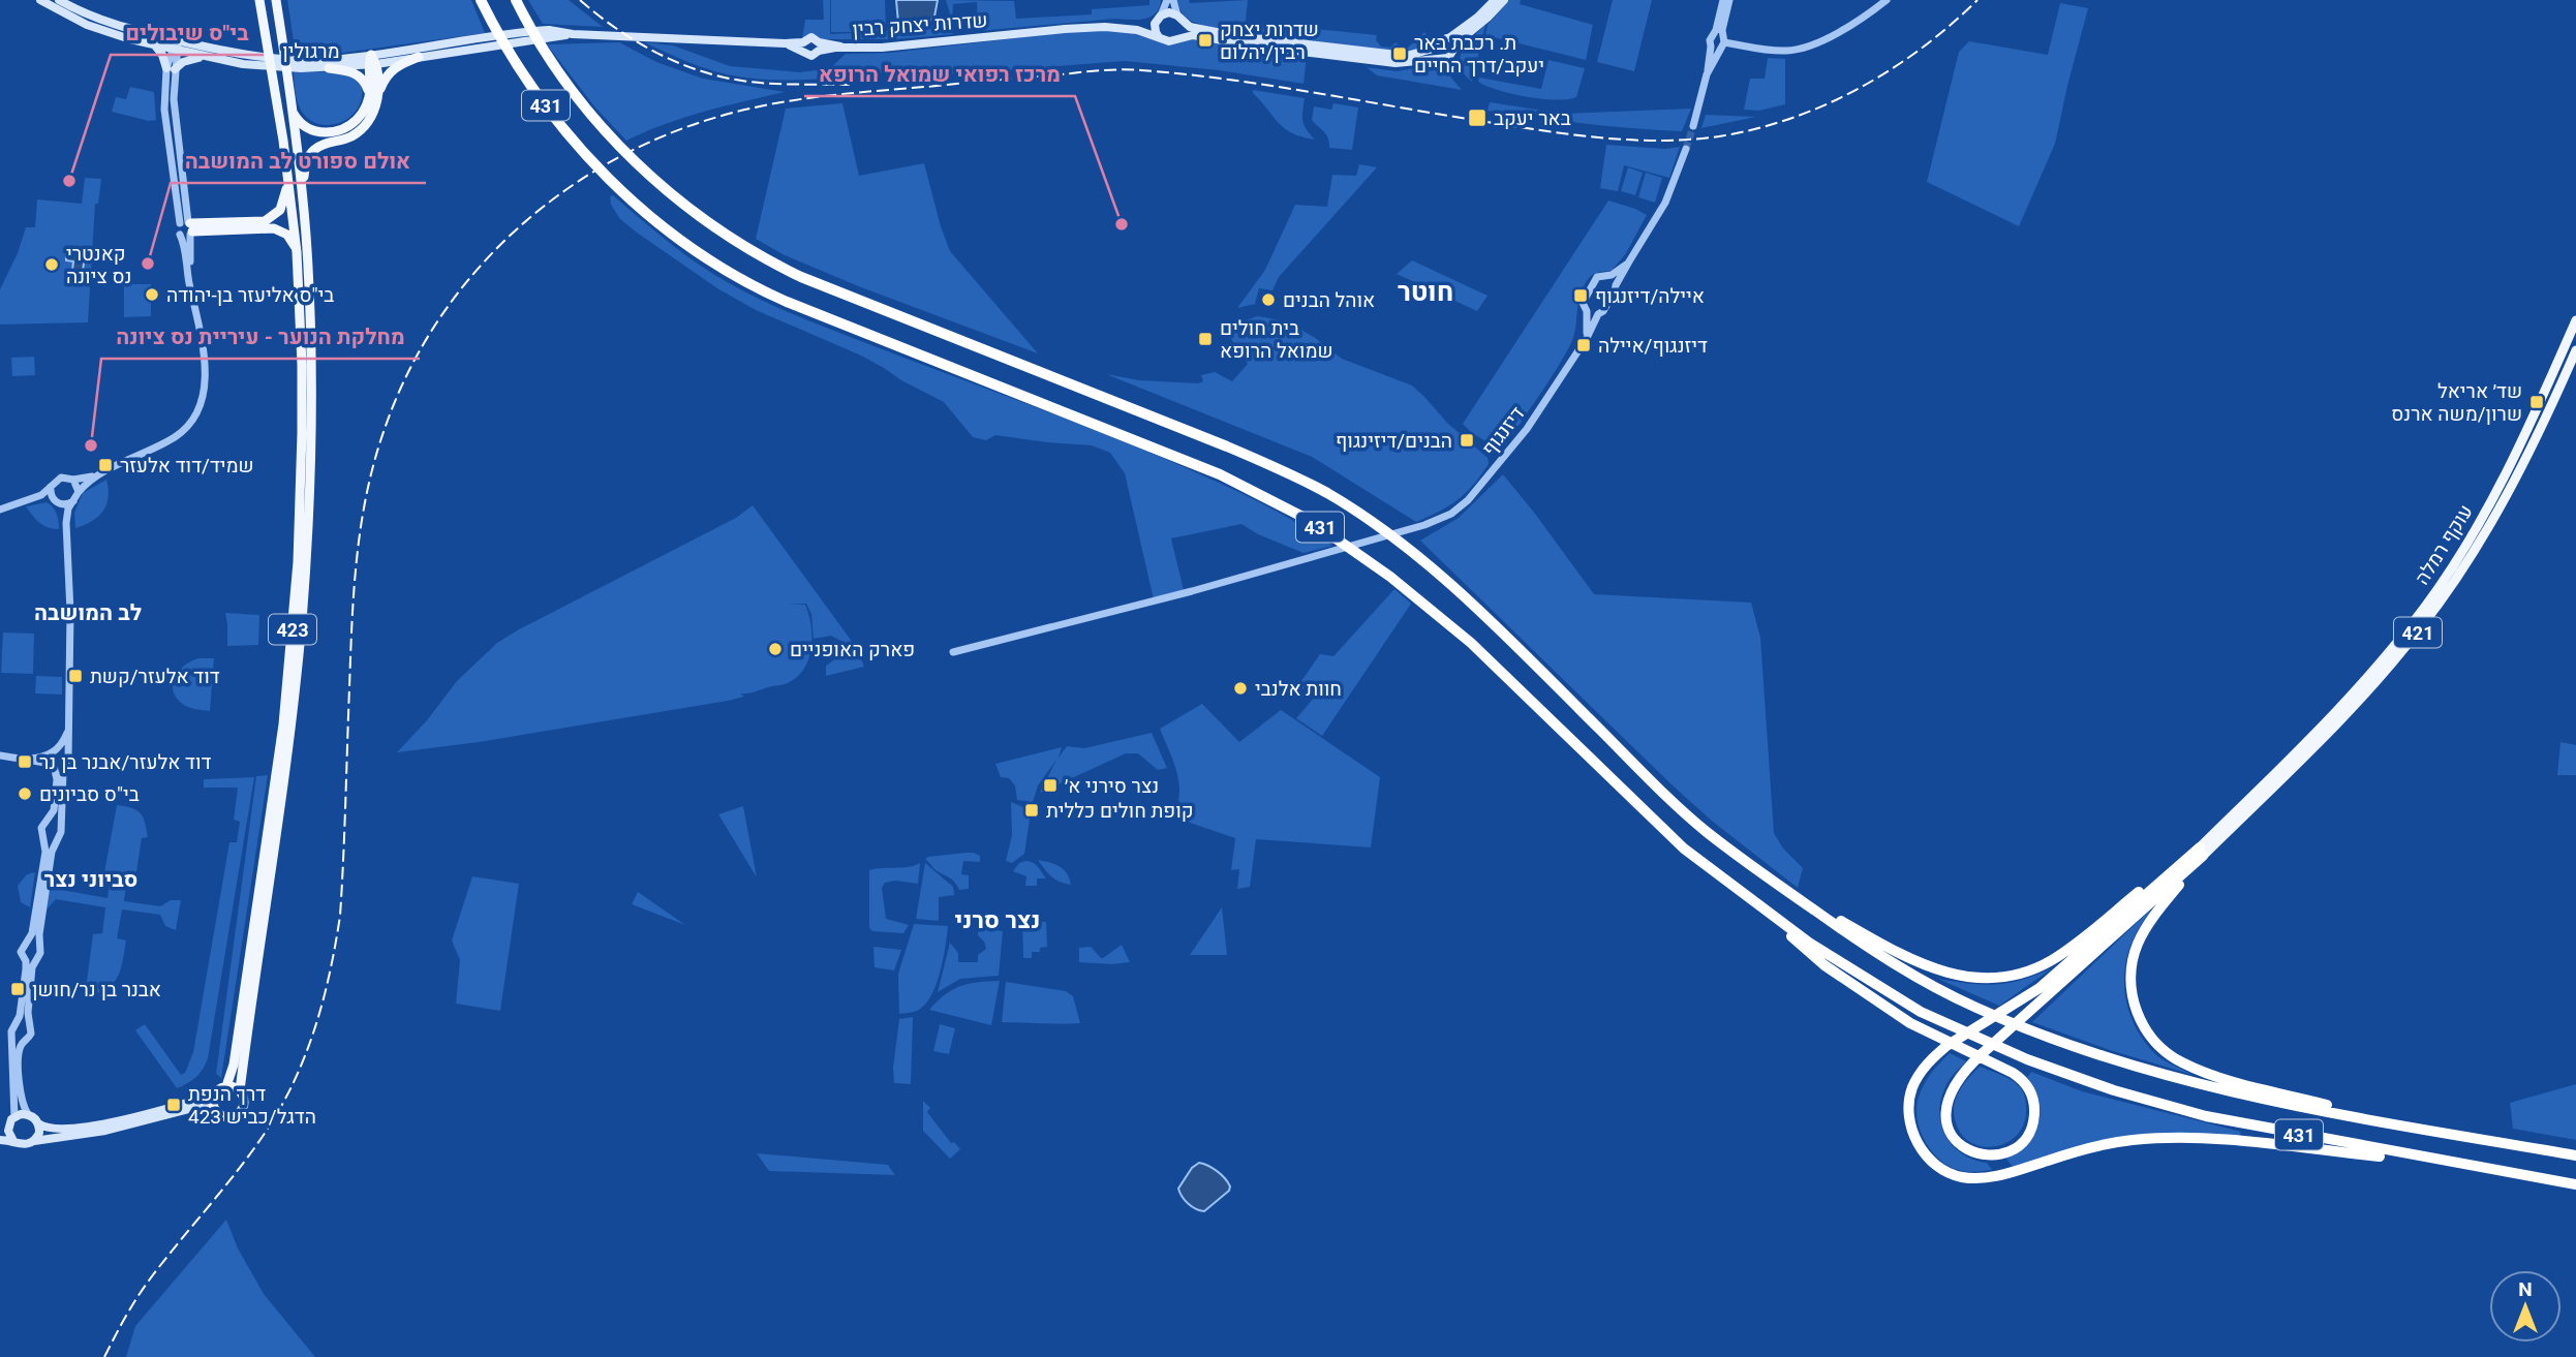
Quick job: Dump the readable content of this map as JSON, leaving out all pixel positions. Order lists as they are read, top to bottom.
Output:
{
  "streets": {
    "highway": ["431"],
    "main road": [
      "שדרות יצחק רבין",
      "מרגולין",
      "עוקף רמלה",
      "423",
      "421"
    ],
    "street": ["דיזנגוף"]
  },
  "crossings": [
    ["שדרות יצחק רבין", "מרגולין"]
  ],
  "districts": [
    "חוטר",
    "לב המושבה",
    "סביוני נצר",
    "נצר סרני"
  ],
  "places": {
    "transit": [
      "שדרות יצחק רבין/יהלום",
      "ת. רכבת באר יעקב/דרך החיים",
      "באר יעקב",
      "איילה/דיזנגוף",
      "בית חולים שמואל הרופא",
      "דיזנגוף/איילה",
      "שד׳ אריאל שרון/משה ארנס",
      "הבנים/דיזינגוף",
      "שמיד/דוד אלעזר",
      "דוד אלעזר/קשת",
      "דוד אלעזר/אבנר בן נר",
      "נצר סירני א׳",
      "קופת חולים כללית",
      "אבנר בן נר/חושן",
      "דרך הנפת הדגל/כביש 423"
    ],
    "other": [
      "בי\"ס שיבולים",
      "מרכז רפואי שמואל הרופא",
      "אולם ספורט לב המושבה",
      "קאנטרי נס ציונה",
      "בי\"ס אליעזר בן-יהודה",
      "אוהל הבנים",
      "מחלקת הנוער - עיריית נס ציונה",
      "פארק האופניים",
      "חוות אלנבי",
      "בי\"ס סביונים"
    ]
  },
  "north": "top"
}
